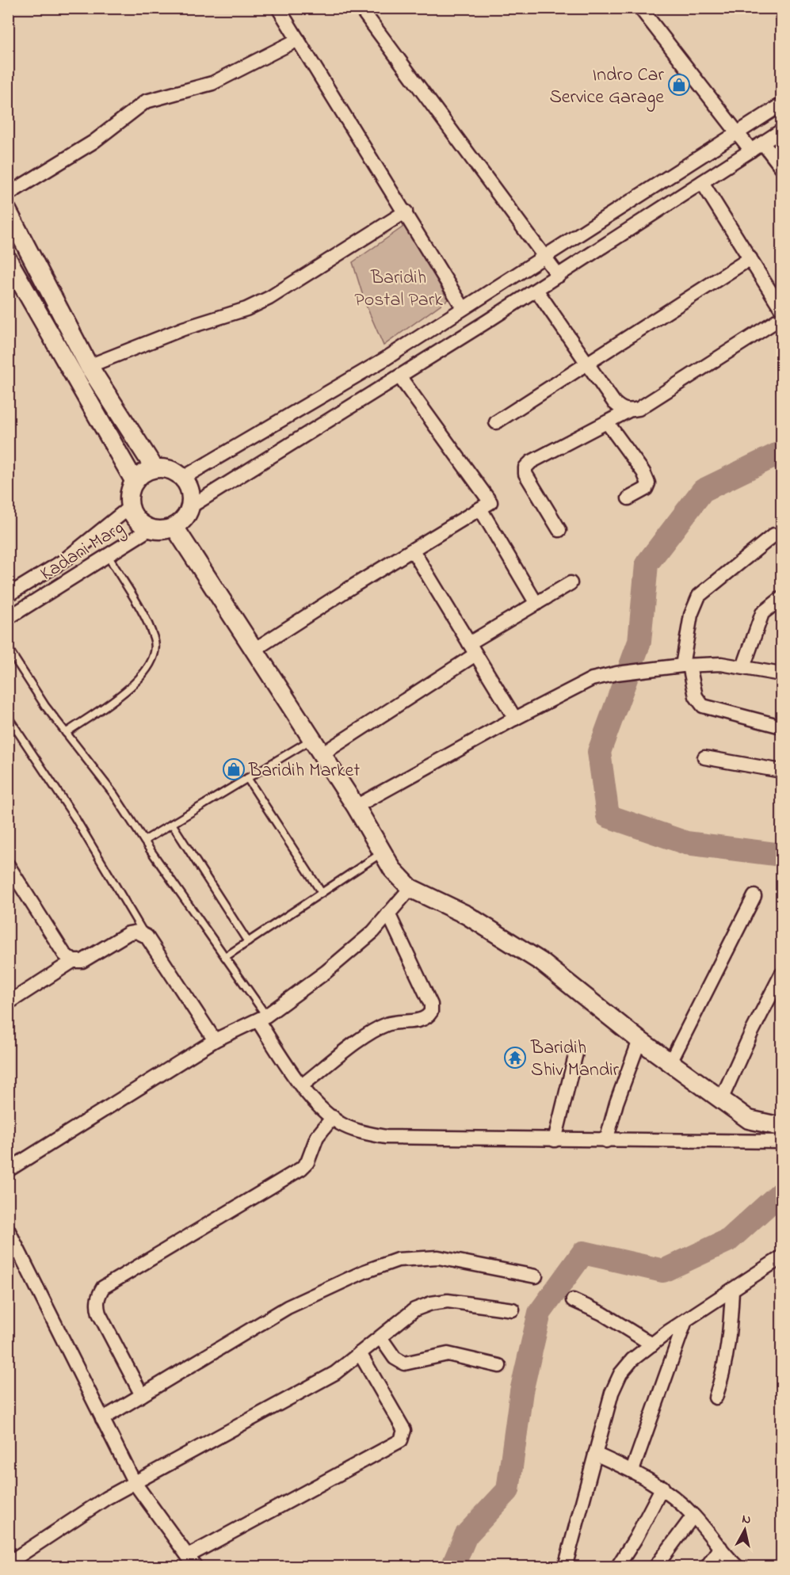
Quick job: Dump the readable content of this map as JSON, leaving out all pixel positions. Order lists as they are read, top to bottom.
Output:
{
  "streets": {
    "street": ["Kadani Marg"]
  },
  "parks": ["Baridih Postal Park"],
  "places": {
    "shop": ["Indro Car Service Garage", "Baridih Market"],
    "temple": ["Baridih Shiv Mandir"]
  },
  "north": "top"
}
